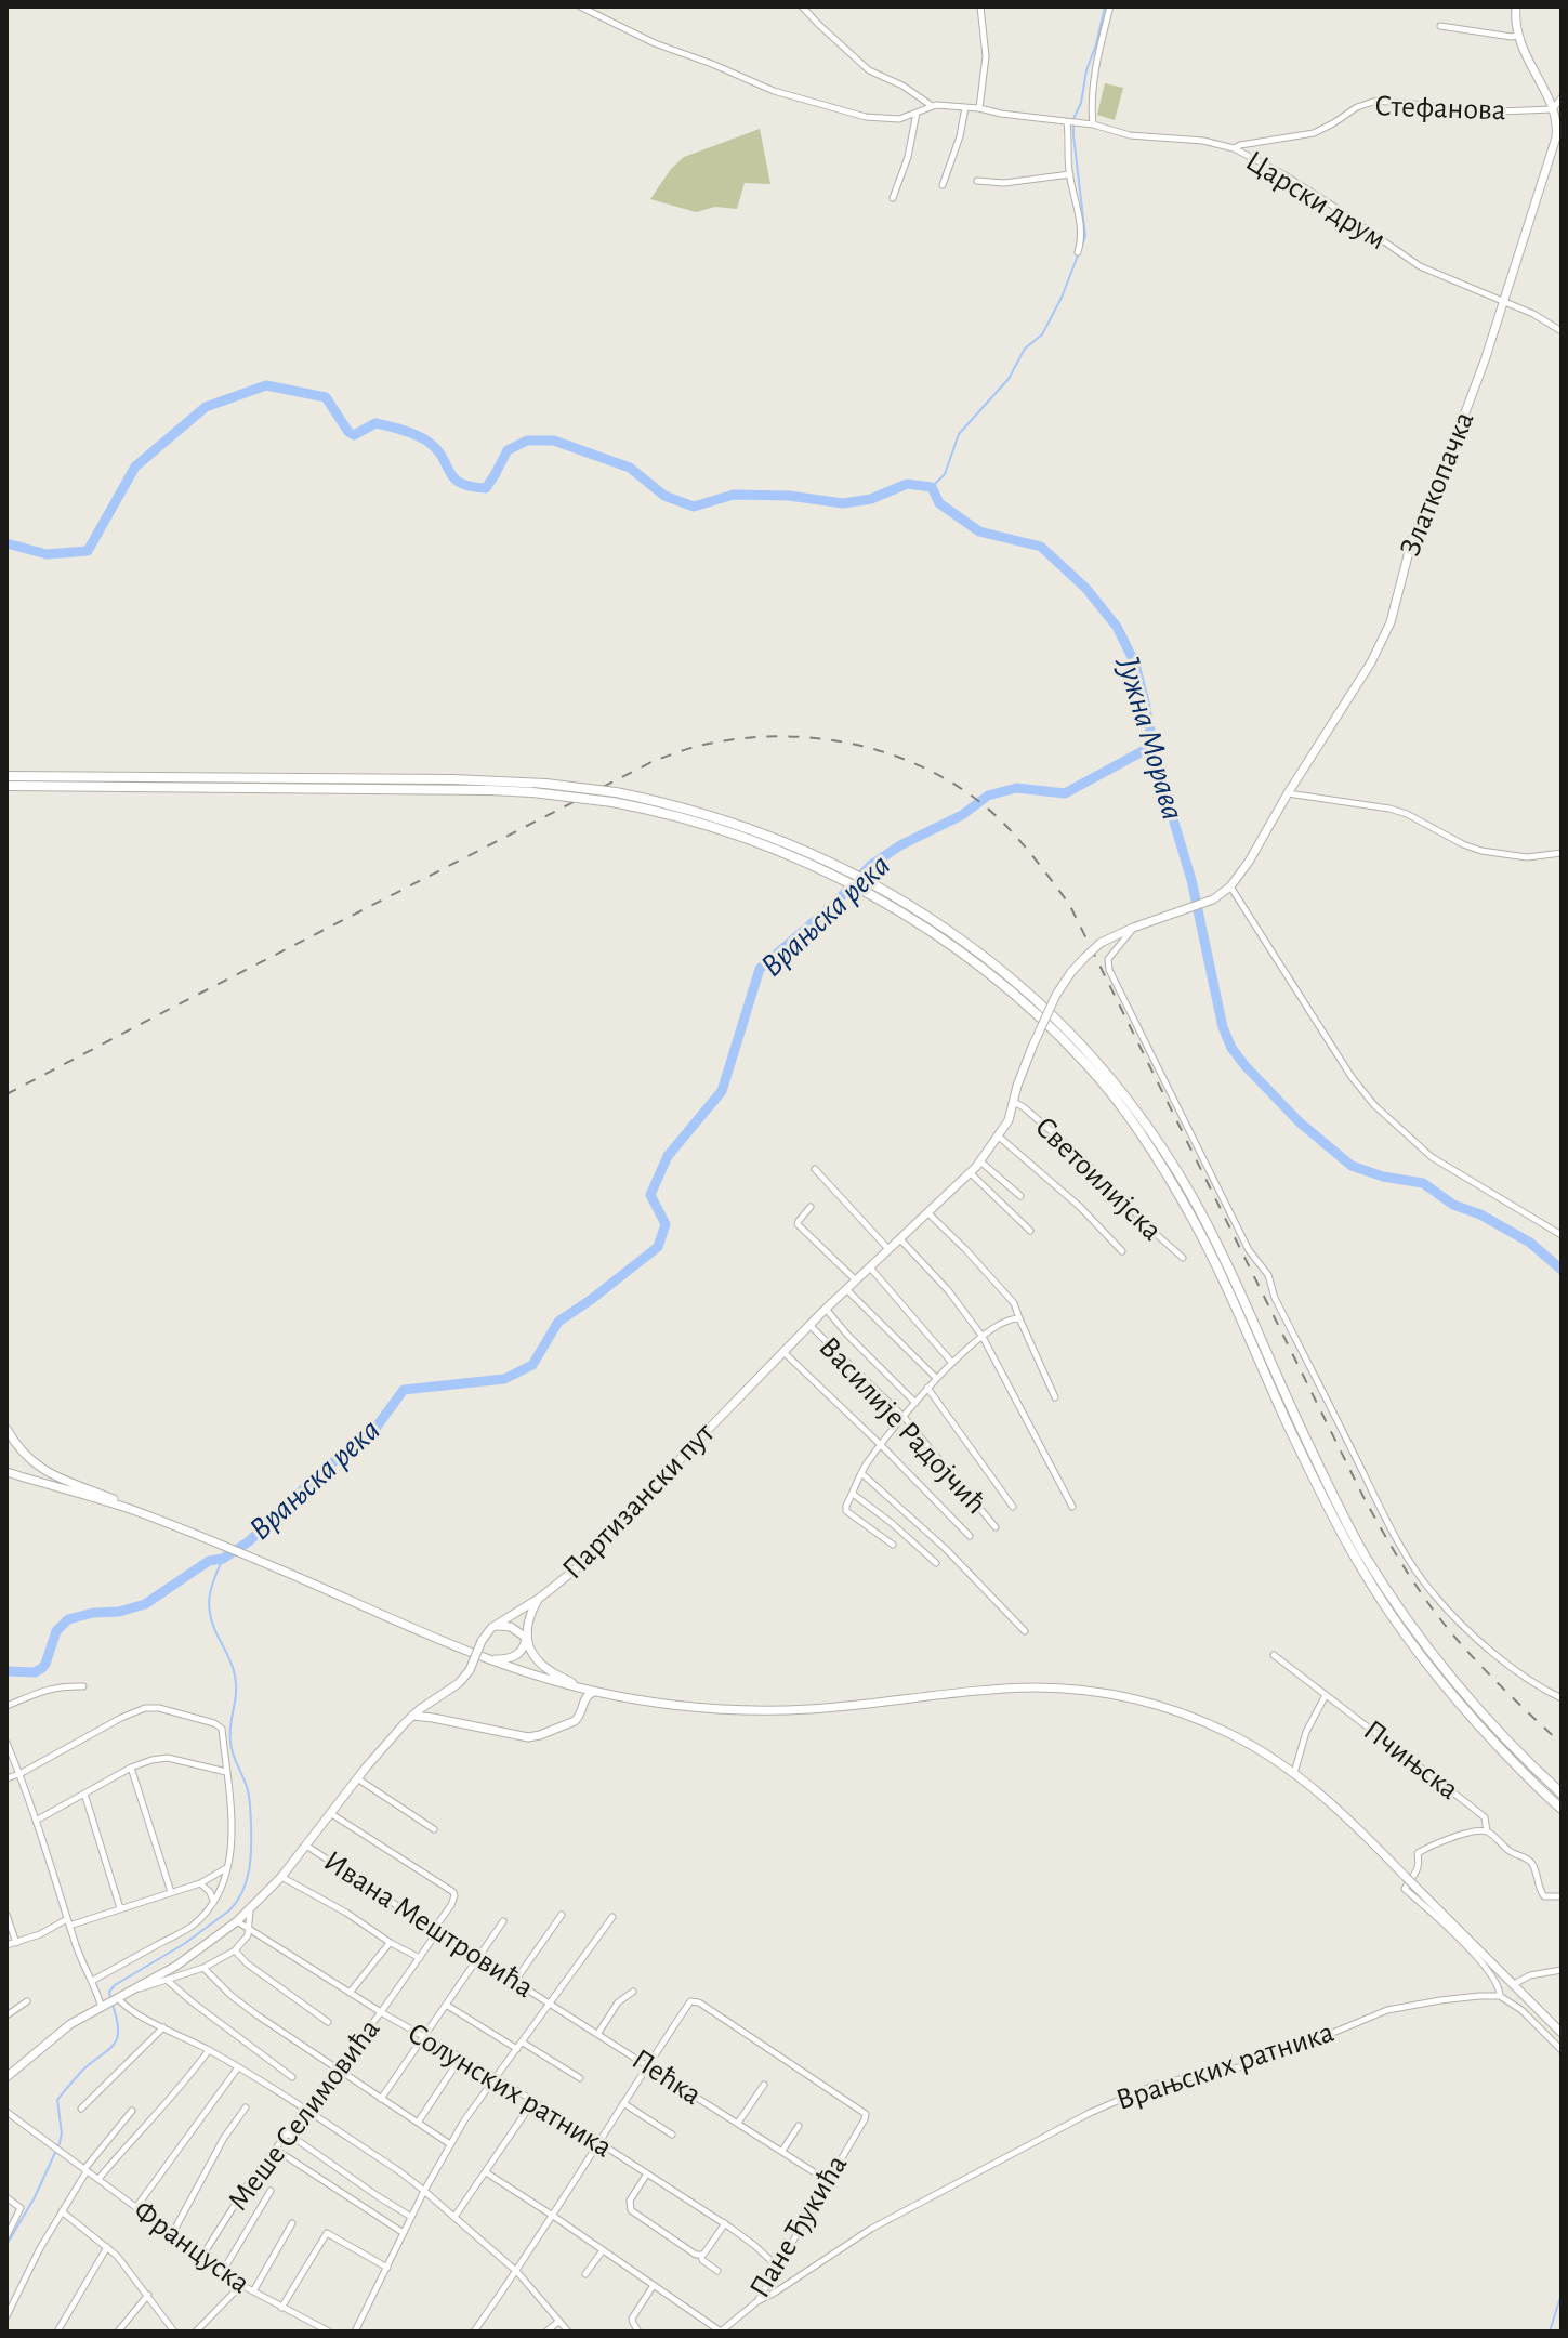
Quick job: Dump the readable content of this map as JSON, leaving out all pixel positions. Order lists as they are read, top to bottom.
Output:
{
  "streets": {
    "main road": ["Златкопачка", "Партизански пут"],
    "street": [
      "Стефанова",
      "Царски друм",
      "Светоилијска",
      "Василије Радојчић",
      "Пчињска",
      "Ивана Мештровића",
      "Врањских ратника",
      "Пећка",
      "Солунских ратника",
      "Меше Селимовића",
      "Пане Ђукића",
      "Француска"
    ]
  },
  "crossings": [
    ["Стефанова", "Царски друм"],
    ["Стефанова", "Златкопачка"],
    ["Царски друм", "Златкопачка"],
    ["Златкопачка", "Партизански пут"],
    ["Светоилијска", "Партизански пут"],
    ["Василије Радојчић", "Партизански пут"],
    ["Партизански пут", "Ивана Мештровића"],
    ["Партизански пут", "Солунских ратника"],
    ["Партизански пут", "Меше Селимовића"],
    ["Ивана Мештровића", "Пећка"],
    ["Ивана Мештровића", "Меше Селимовића"],
    ["Врањских ратника", "Пане Ђукића"],
    ["Пећка", "Пане Ђукића"],
    ["Солунских ратника", "Меше Селимовића"],
    ["Солунских ратника", "Пане Ђукића"],
    ["Меше Селимовића", "Француска"]
  ],
  "water": ["Јужна Морава", "Врањска река"]
}
